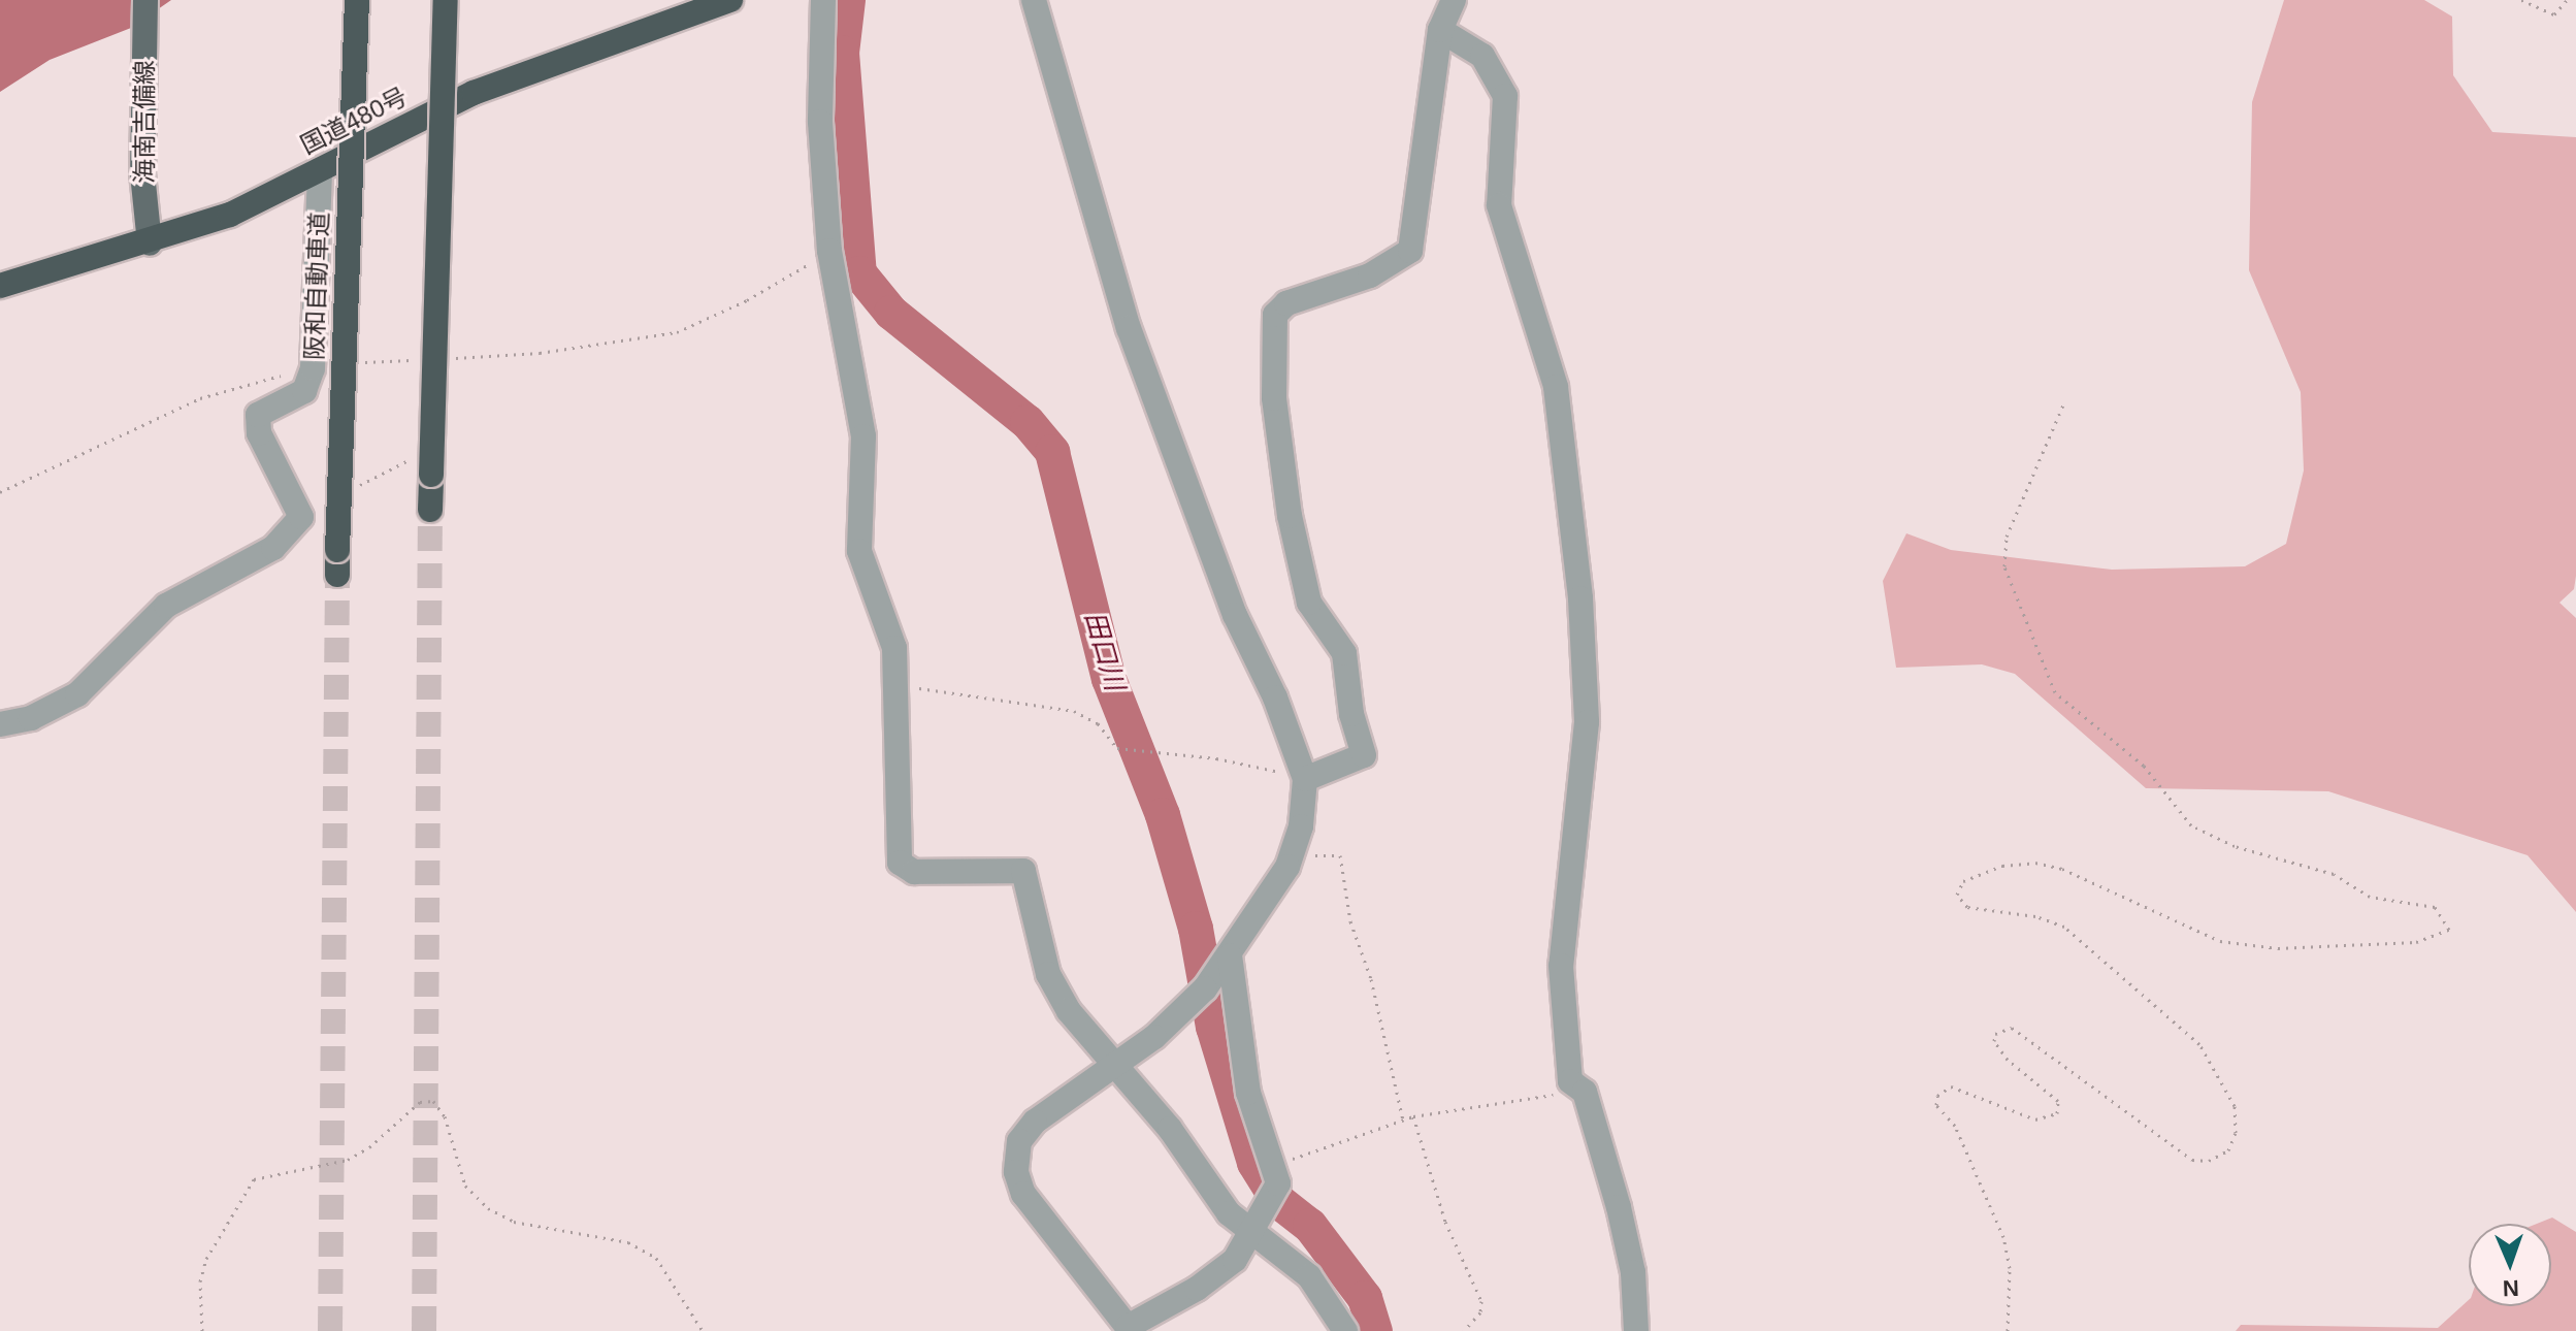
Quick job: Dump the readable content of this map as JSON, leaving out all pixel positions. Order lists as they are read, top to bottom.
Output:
{
  "streets": {
    "highway": ["国道480号", "阪和自動車道"],
    "main road": ["海南吉備線"]
  },
  "crossings": [
    ["国道480号", "海南吉備線"]
  ],
  "water": ["田口川"],
  "north": "bottom"
}
